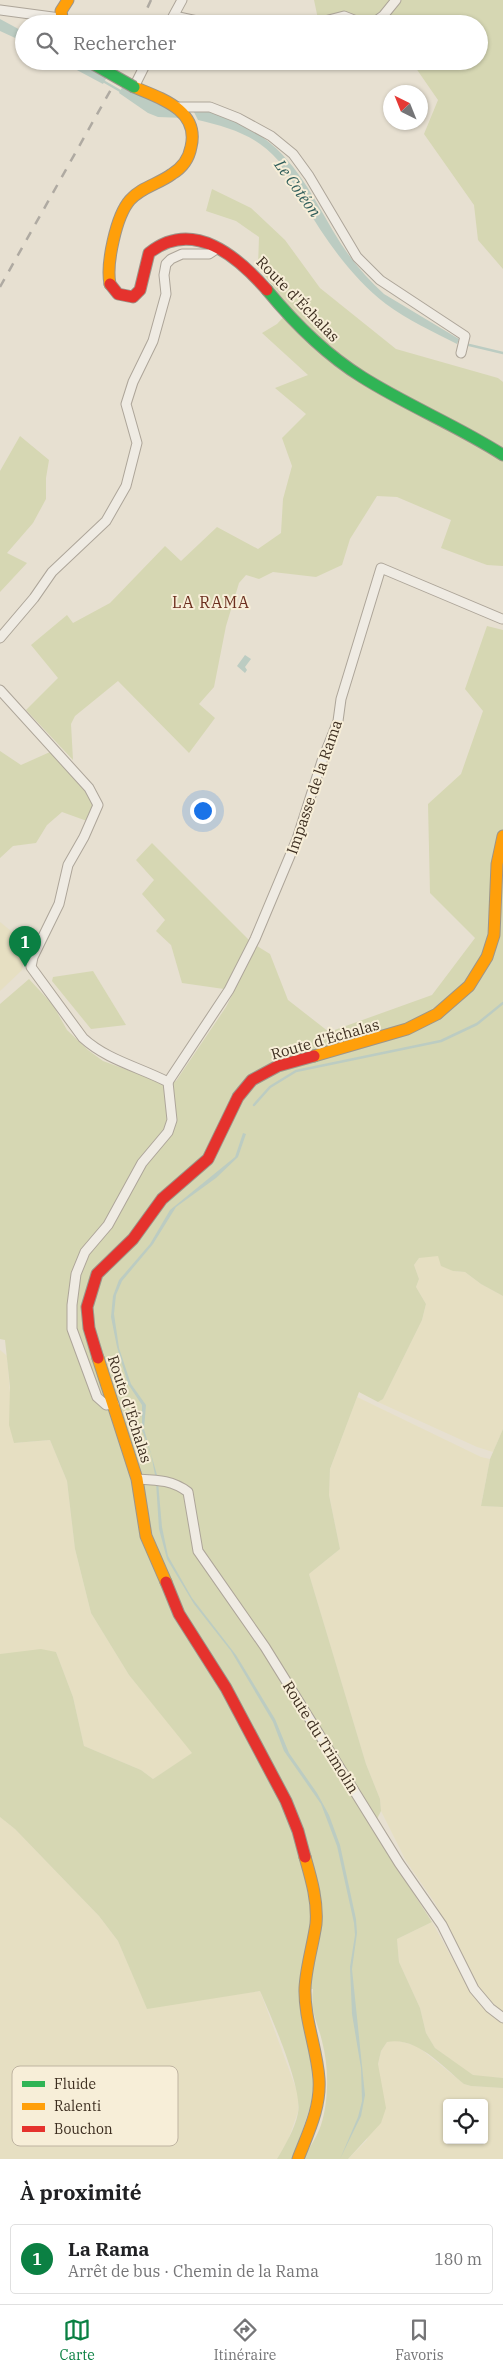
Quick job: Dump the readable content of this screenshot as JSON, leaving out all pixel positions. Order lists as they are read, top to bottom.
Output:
{
  "streets": {
    "street": ["Route d'Échalas", "Impasse de la Rama", "Route du Trimolin"]
  },
  "crossings": [
    ["Route d'Échalas", "Route du Trimolin"]
  ],
  "districts": ["LA RAMA"],
  "water": ["Le Cotéon"],
  "legend": ["Fluide", "Ralenti", "Bouchon"],
  "north": "top left",
  "page": {
    "search": "Rechercher",
    "pins": "1",
    "heading": "À proximité",
    "list": [
      {
        "mark": "1",
        "name": "La Rama",
        "note": "Arrêt de bus · Chemin de la Rama",
        "value": "180 m"
      }
    ],
    "nav": ["Carte", "Itinéraire", "Favoris"]
  }
}
